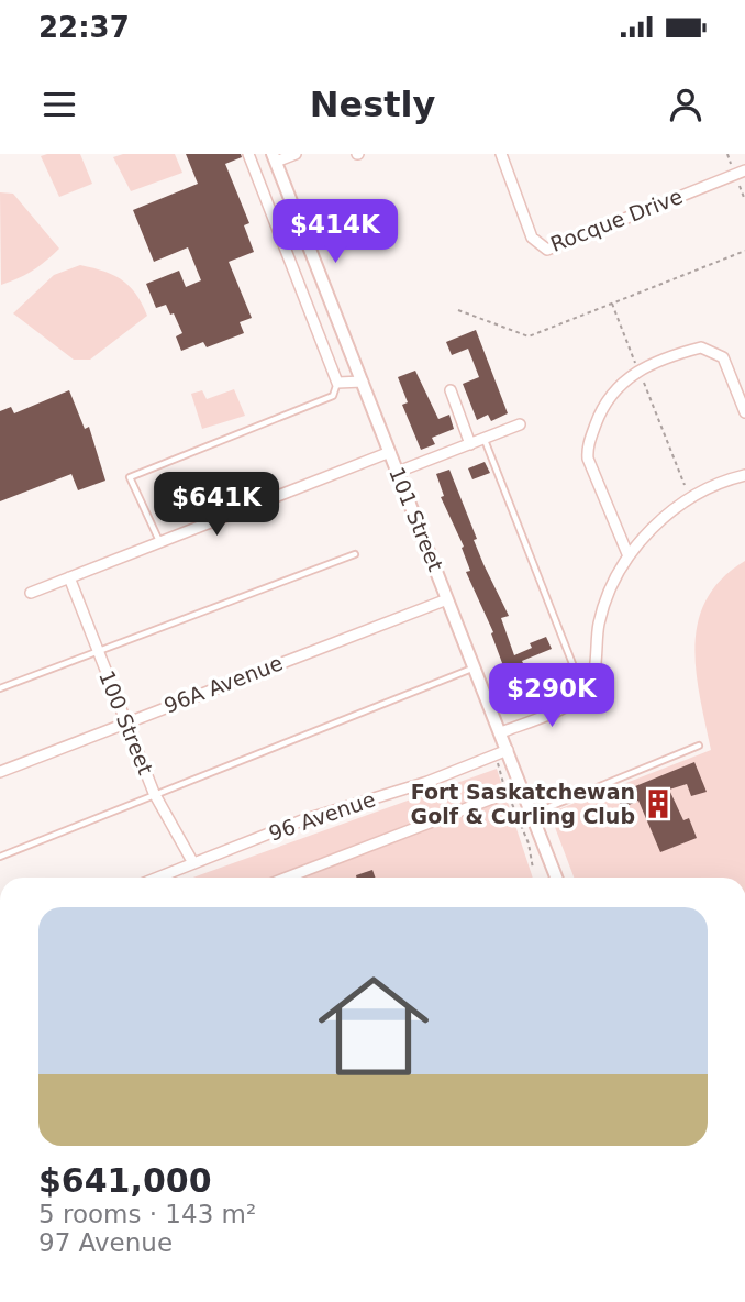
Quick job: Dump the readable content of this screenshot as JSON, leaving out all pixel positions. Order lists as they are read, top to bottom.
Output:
{
  "streets": {
    "street": [
      "Rocque Drive",
      "101 Street",
      "96A Avenue",
      "100 Street",
      "96 Avenue"
    ]
  },
  "crossings": [
    ["101 Street", "96A Avenue"],
    ["101 Street", "96 Avenue"],
    ["96A Avenue", "100 Street"],
    ["100 Street", "96 Avenue"]
  ],
  "places": {
    "building": ["Fort Saskatchewan Golf & Curling Club"]
  },
  "page": {
    "status": "22:37",
    "header": "Nestly",
    "price": ["$414K", "$641K", "$290K"],
    "list": [
      {
        "name": "$641,000",
        "note": "5 rooms · 143 m² · 97 Avenue"
      }
    ]
  }
}
